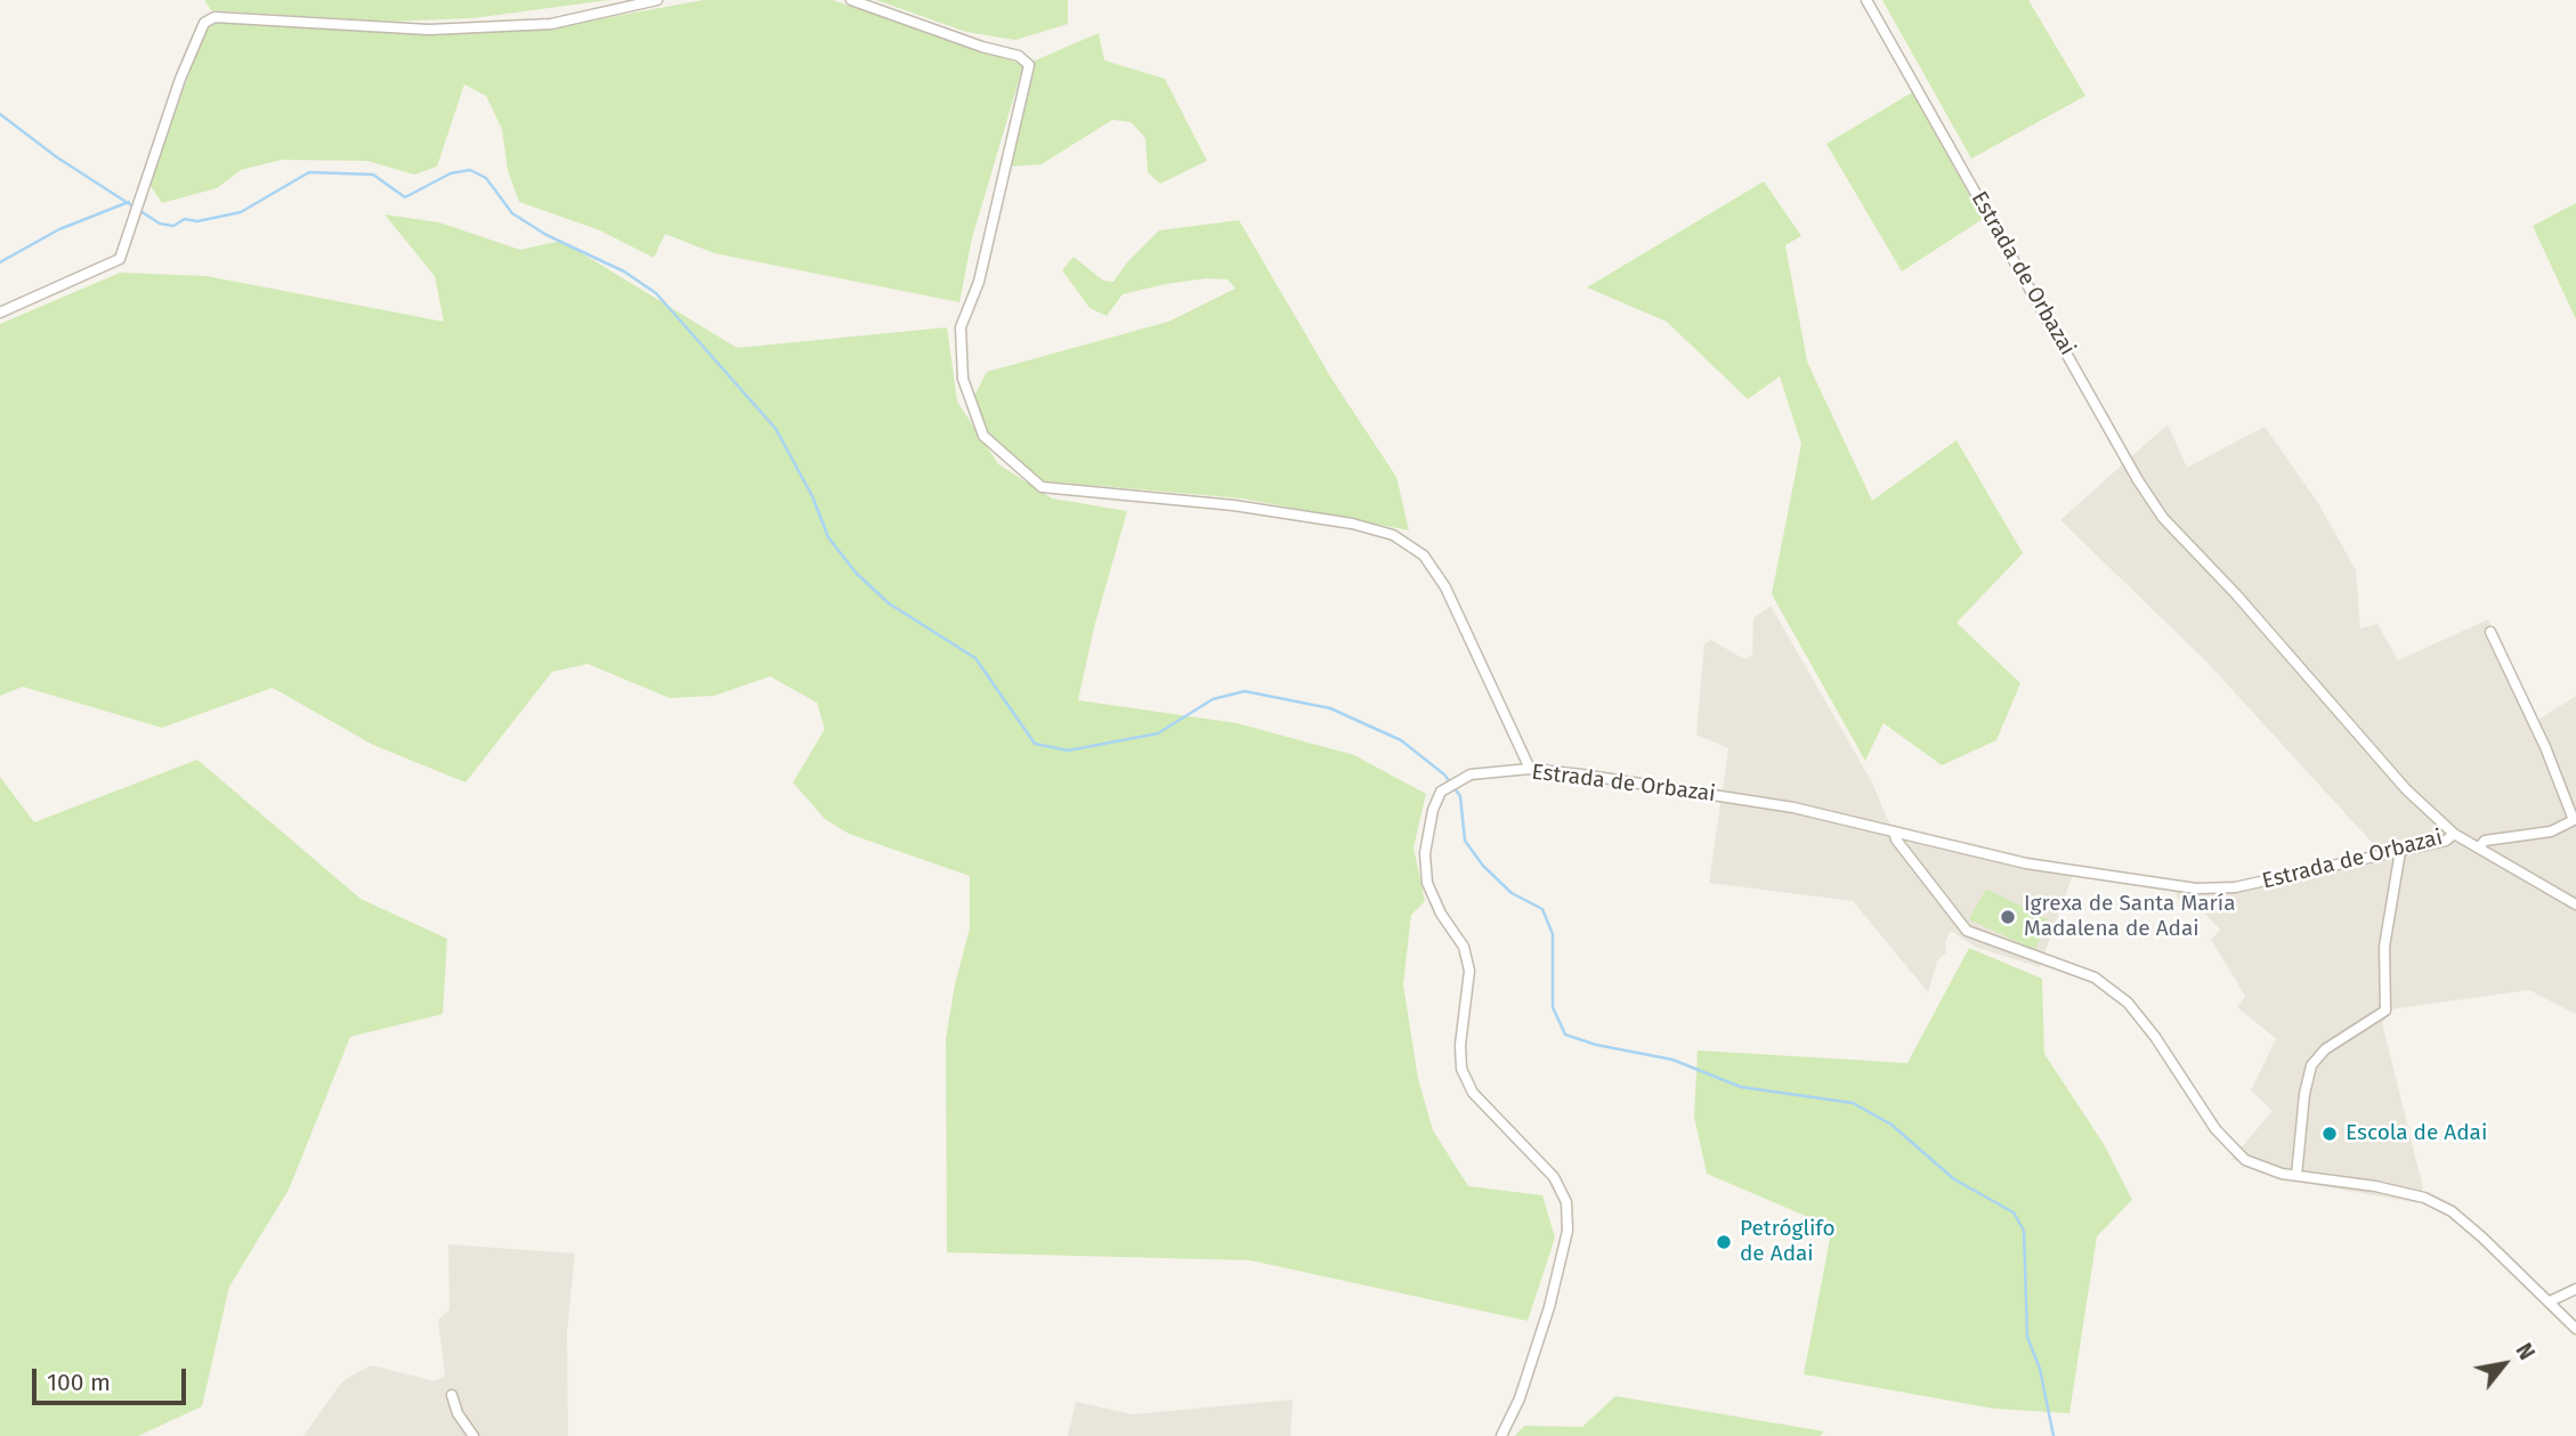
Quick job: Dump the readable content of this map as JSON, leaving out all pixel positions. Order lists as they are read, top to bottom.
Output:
{
  "streets": {
    "street": ["Estrada de Orbazai"]
  },
  "places": ["Igrexa de Santa María Madalena de Adai", "Escola de Adai", "Petróglifo de Adai"],
  "scale_bar": "100 m",
  "north": "top right"
}
